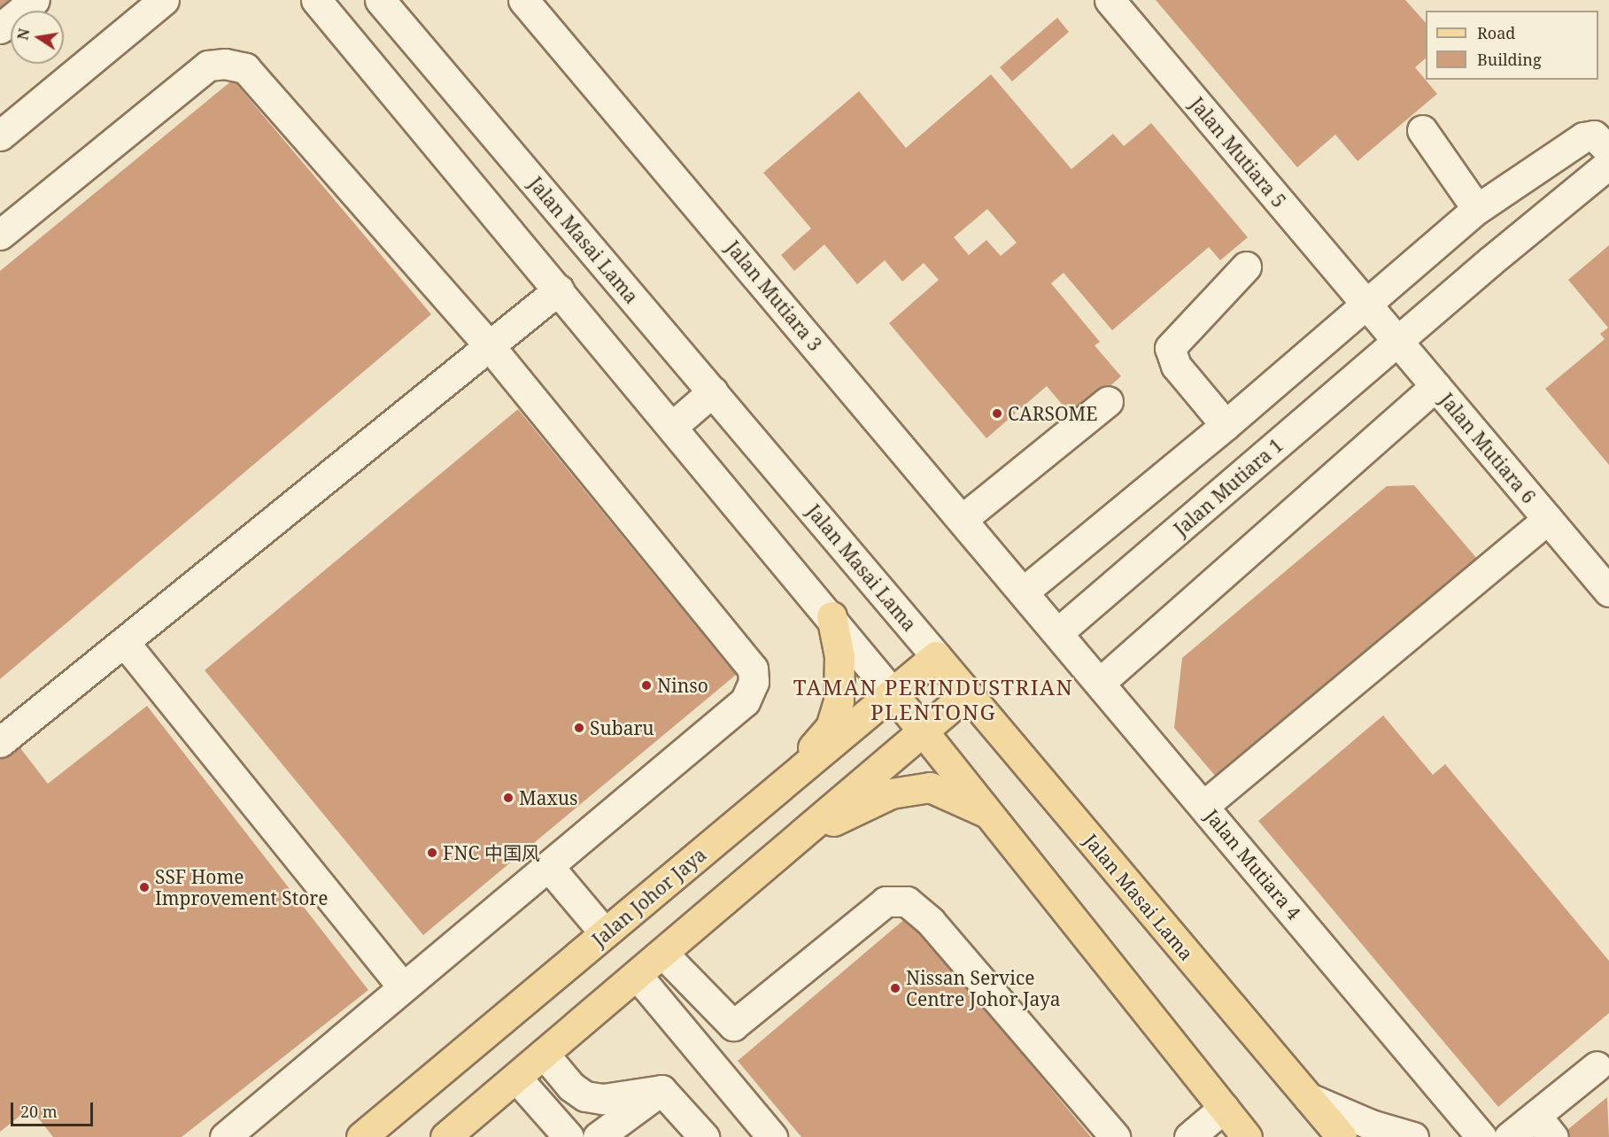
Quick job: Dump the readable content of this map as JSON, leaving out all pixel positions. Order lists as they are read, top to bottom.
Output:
{
  "streets": {
    "main road": ["Jalan Masai Lama", "Jalan Johor Jaya"],
    "street": [
      "Jalan Mutiara 5",
      "Jalan Mutiara 3",
      "Jalan Mutiara 6",
      "Jalan Mutiara 1",
      "Jalan Mutiara 4"
    ]
  },
  "crossings": [
    ["Jalan Mutiara 5", "Jalan Mutiara 6"],
    ["Jalan Masai Lama", "Jalan Johor Jaya"],
    ["Jalan Mutiara 3", "Jalan Mutiara 4"],
    ["Jalan Mutiara 6", "Jalan Mutiara 1"],
    ["Jalan Mutiara 1", "Jalan Mutiara 4"]
  ],
  "districts": ["TAMAN PERINDUSTRIAN PLENTONG"],
  "places": [
    "CARSOME",
    "Ninso",
    "Subaru",
    "Maxus",
    "FNC 中国风",
    "SSF Home Improvement Store",
    "Nissan Service Centre Johor Jaya"
  ],
  "legend": ["Road", "Building"],
  "scale_bar": "20 m",
  "north": "left"
}
